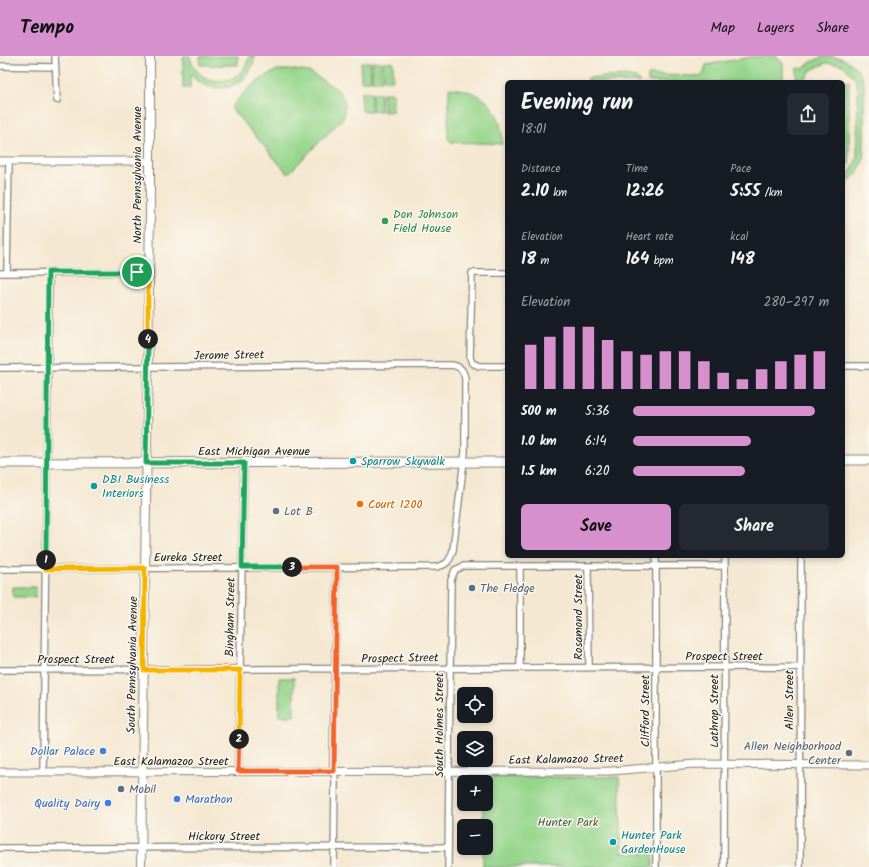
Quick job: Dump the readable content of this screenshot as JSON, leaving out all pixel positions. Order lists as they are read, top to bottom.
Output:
{
  "streets": {
    "main road": ["North Pennsylvania Avenue", "East Michigan Avenue", "South Pennsylvania Avenue"],
    "street": [
      "Jerome Street",
      "Eureka Street",
      "Bingham Street",
      "Rosamond Street",
      "Prospect Street",
      "Allen Street",
      "Clifford Street",
      "Lathrop Street",
      "South Holmes Street",
      "East Kalamazoo Street",
      "Hickory Street"
    ]
  },
  "crossings": [
    ["North Pennsylvania Avenue", "Jerome Street"],
    ["North Pennsylvania Avenue", "East Michigan Avenue"],
    ["North Pennsylvania Avenue", "South Pennsylvania Avenue"],
    ["Jerome Street", "East Michigan Avenue"],
    ["Jerome Street", "Eureka Street"],
    ["East Michigan Avenue", "Eureka Street"],
    ["East Michigan Avenue", "Bingham Street"],
    ["East Michigan Avenue", "South Pennsylvania Avenue"],
    ["Eureka Street", "Bingham Street"],
    ["Eureka Street", "South Pennsylvania Avenue"],
    ["Bingham Street", "Prospect Street"],
    ["Bingham Street", "East Kalamazoo Street"],
    ["Rosamond Street", "Prospect Street"],
    ["Prospect Street", "South Pennsylvania Avenue"],
    ["Prospect Street", "Allen Street"],
    ["Prospect Street", "Clifford Street"],
    ["Prospect Street", "Lathrop Street"],
    ["Prospect Street", "South Holmes Street"],
    ["South Pennsylvania Avenue", "East Kalamazoo Street"],
    ["South Pennsylvania Avenue", "Hickory Street"],
    ["Allen Street", "East Kalamazoo Street"],
    ["Clifford Street", "East Kalamazoo Street"],
    ["Lathrop Street", "East Kalamazoo Street"],
    ["South Holmes Street", "East Kalamazoo Street"],
    ["South Holmes Street", "Hickory Street"]
  ],
  "parks": ["Hunter Park"],
  "places": [
    "Don Johnson Field House",
    "Sparrow Skywalk",
    "DBI Business Interiors",
    "Court 1200",
    "Lot B",
    "The Fledge",
    "Dollar Palace",
    "Allen Neighborhood Center",
    "Mobil",
    "Marathon",
    "Quality Dairy",
    "Hunter Park GardenHouse"
  ],
  "page": {
    "header": "Tempo",
    "nav": ["Map", "Layers", "Share"],
    "heading": ["Evening run", "18:01"],
    "stats": [
      ["Distance", "2.10 km"],
      ["Time", "12:26"],
      ["Pace", "5:55 /km"],
      ["Elevation", "18 m"],
      ["Heart rate", "164 bpm"],
      ["kcal", "148"]
    ],
    "chart": ["Elevation", "280–297 m"],
    "pins": [
      "4",
      "1",
      "3",
      "2"
    ],
    "list": [
      {
        "name": "500 m",
        "note": "5:36"
      },
      {
        "name": "1.0 km",
        "note": "6:14"
      },
      {
        "name": "1.5 km",
        "note": "6:20"
      }
    ],
    "buttons": ["Save", "Share"],
    "map_buttons": ["+", "−"]
  }
}
